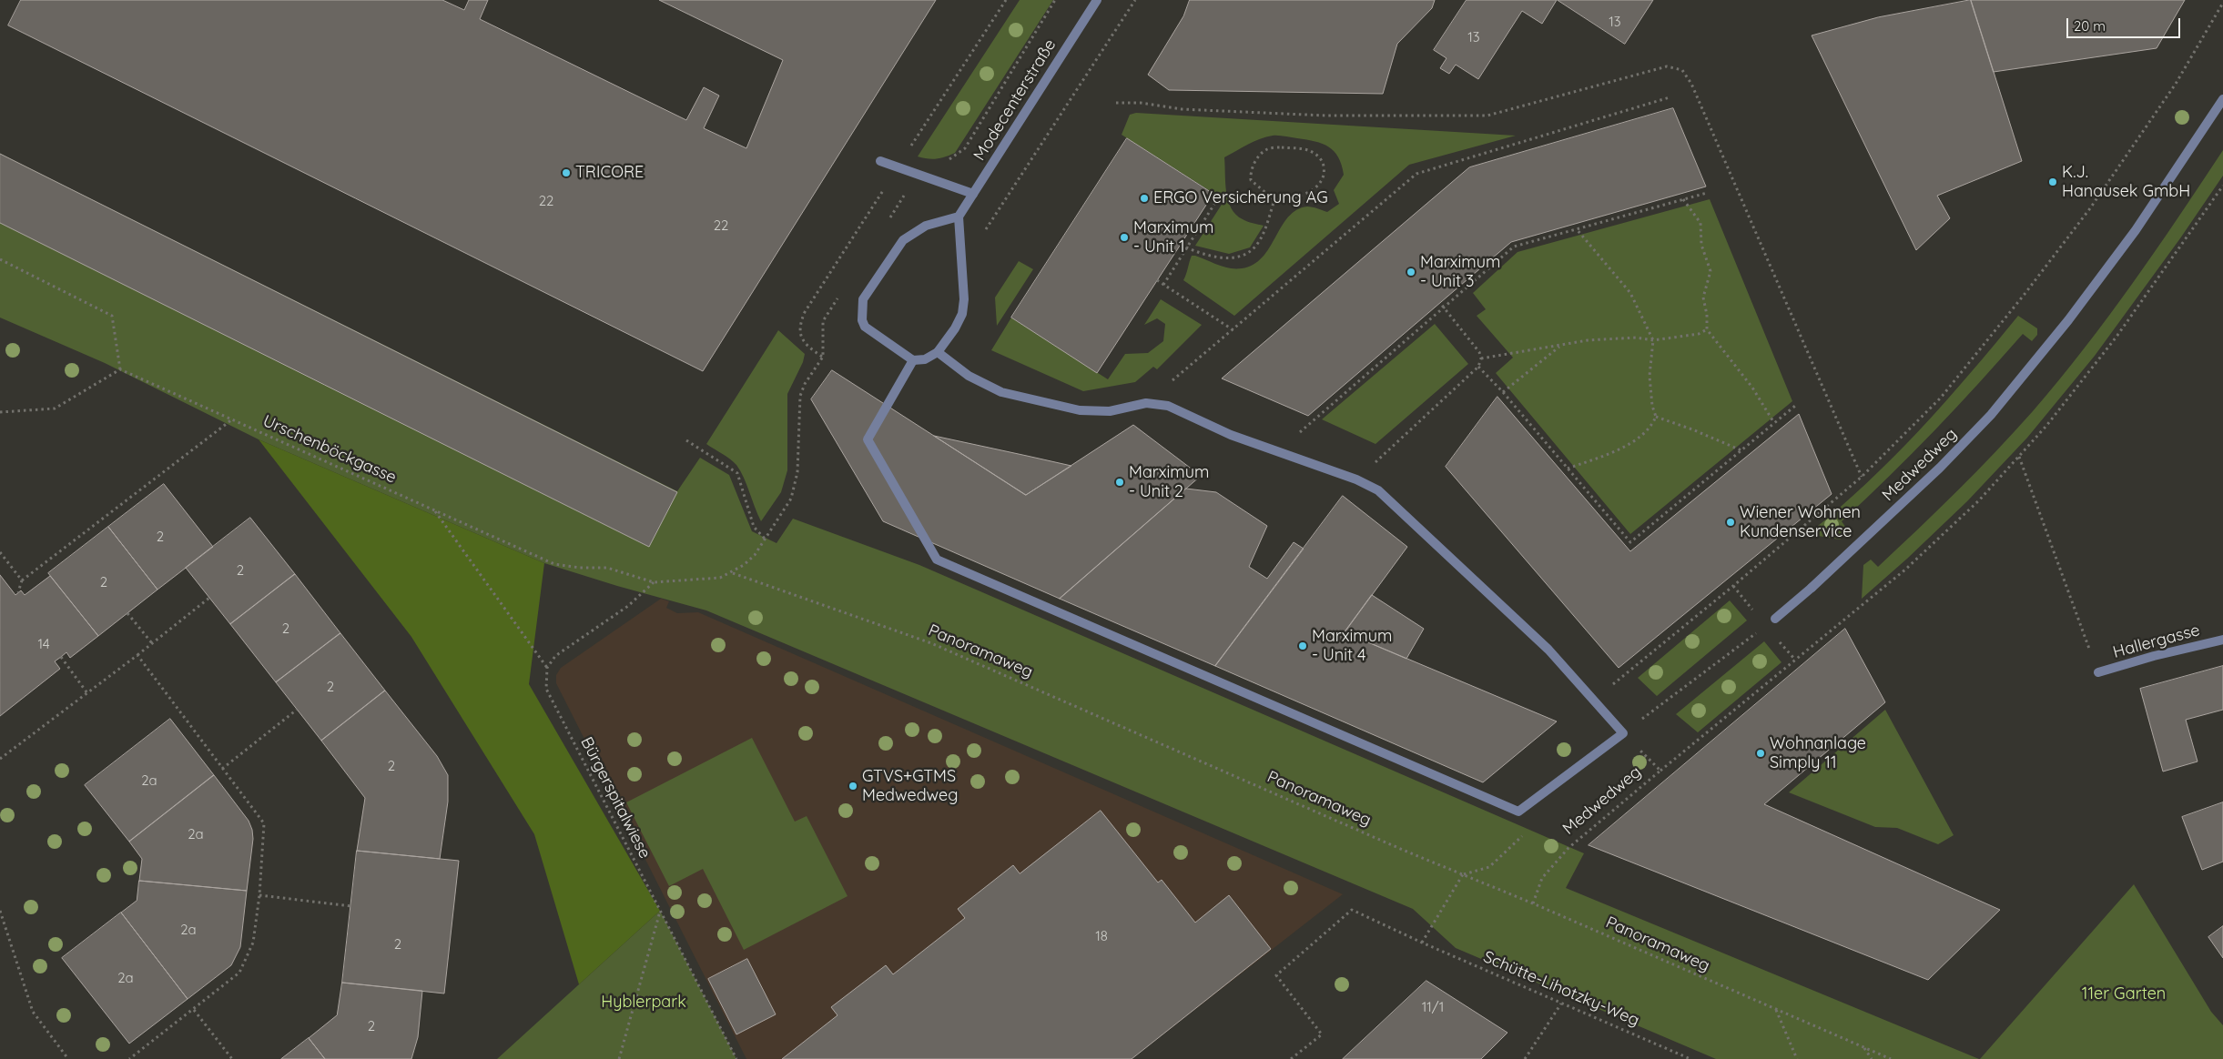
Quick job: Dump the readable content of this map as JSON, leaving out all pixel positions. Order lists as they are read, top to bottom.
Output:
{
  "streets": {
    "street": ["Modecenterstraße", "Medwedweg", "Hallergasse"],
    "path": [
      "Urschenböckgasse",
      "Panoramaweg",
      "Bürgerspitalwiese",
      "Schütte-Lihotzky-Weg"
    ]
  },
  "crossings": [
    ["Medwedweg", "Panoramaweg"]
  ],
  "parks": ["11er Garten", "Hyblerpark"],
  "places": [
    "TRICORE",
    "K.J. Hanausek GmbH",
    "ERGO Versicherung AG",
    "Marximum - Unit 1",
    "Marximum - Unit 3",
    "Marximum - Unit 2",
    "Wiener Wohnen Kundenservice",
    "Marximum - Unit 4",
    "Wohnanlage Simply 11",
    "GTVS+GTMS Medwedweg"
  ],
  "house_numbers": [
    "13",
    "13",
    "22",
    "22",
    "2",
    "2",
    "2",
    "2",
    "14",
    "2",
    "2",
    "2a",
    "2a",
    "2a",
    "18",
    "2",
    "2a",
    "11/1",
    "2"
  ],
  "scale_bar": "20 m"
}
